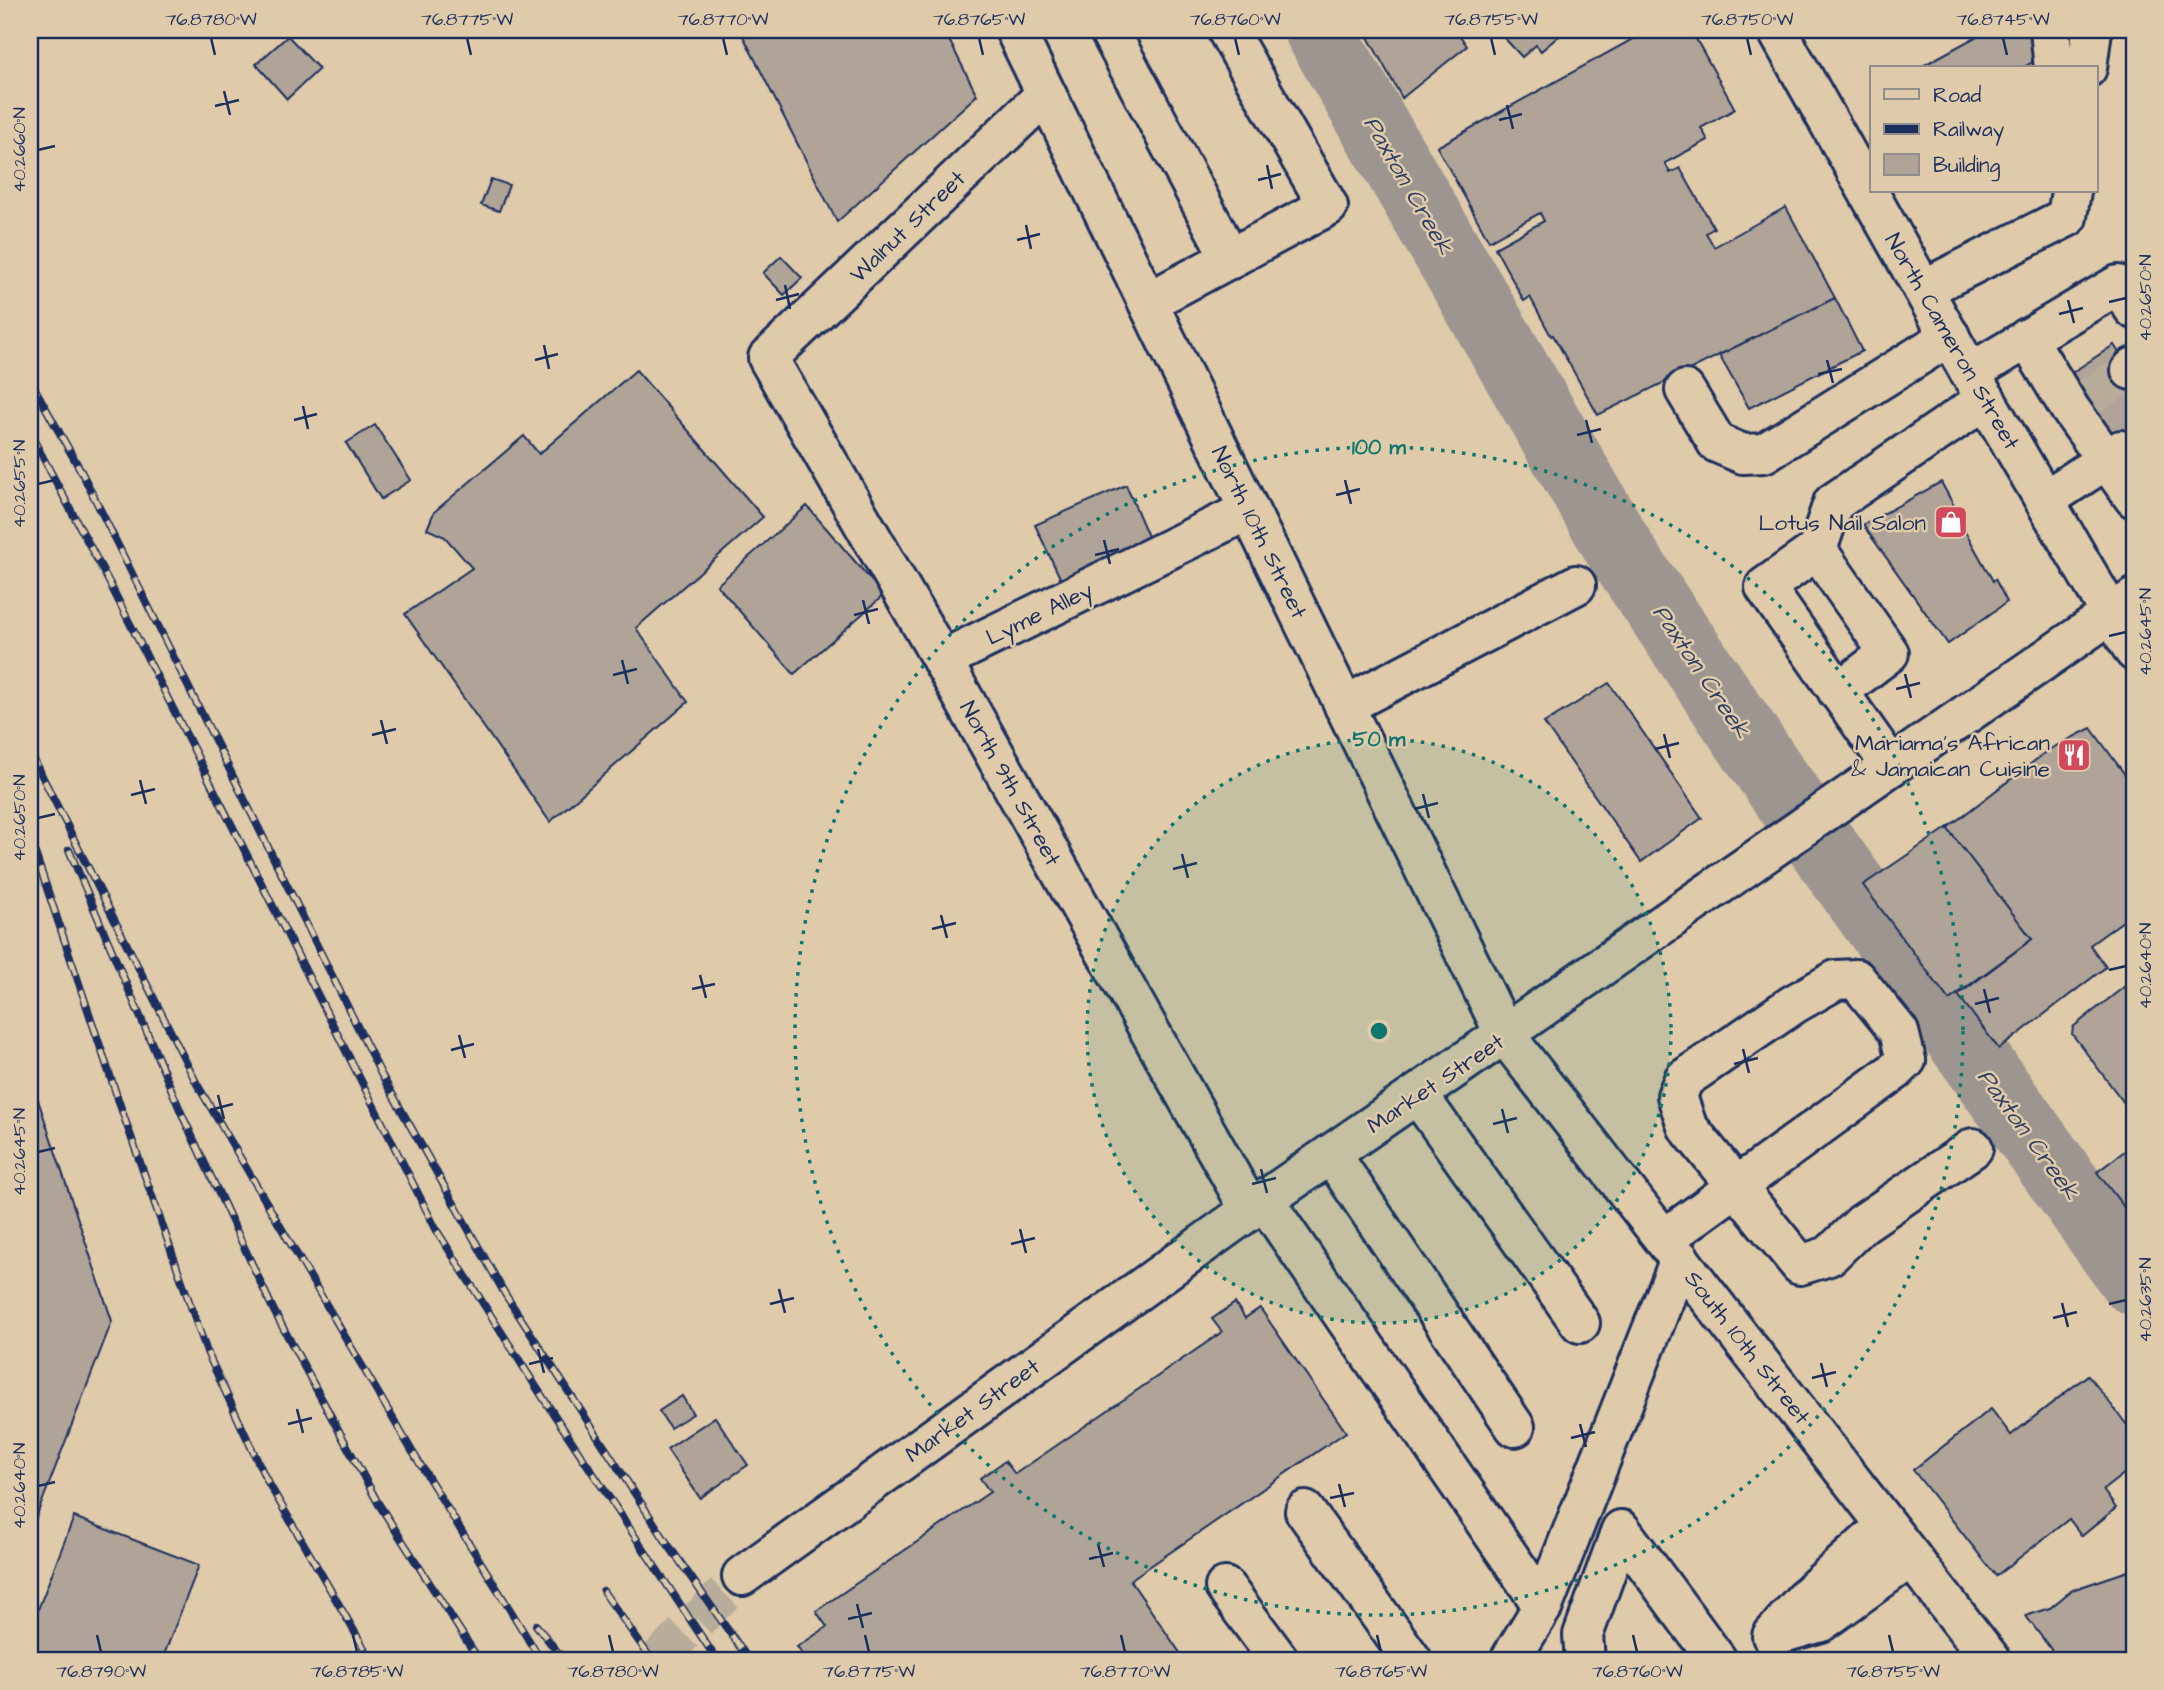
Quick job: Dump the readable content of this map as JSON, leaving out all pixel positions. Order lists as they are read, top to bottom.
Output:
{
  "streets": {
    "main road": [
      "Walnut Street",
      "North Cameron Street",
      "North 10th Street",
      "Lyme Alley",
      "North 9th Street",
      "Market Street",
      "South 10th Street"
    ]
  },
  "crossings": [
    ["Walnut Street", "North 10th Street"],
    ["Walnut Street", "North 9th Street"],
    ["North Cameron Street", "Market Street"],
    ["North 10th Street", "Lyme Alley"],
    ["North 10th Street", "Market Street"],
    ["North 10th Street", "South 10th Street"],
    ["Lyme Alley", "North 9th Street"],
    ["North 9th Street", "Market Street"],
    ["Market Street", "South 10th Street"]
  ],
  "water": ["Paxton Creek"],
  "places": {
    "shop": ["Lotus Nail Salon"],
    "restaurant": ["Mariama's African & Jamaican Cuisine"]
  },
  "legend": ["Road", "Railway", "Building"],
  "coordinates": [
    "76.8780°W",
    "76.8775°W",
    "76.8770°W",
    "76.8765°W",
    "76.8760°W",
    "76.8755°W",
    "76.8750°W",
    "76.8745°W",
    "40.2660°N",
    "40.2650°N",
    "40.2655°N",
    "40.2645°N",
    "40.2640°N",
    "40.2635°N",
    "76.8790°W",
    "76.8785°W"
  ],
  "rings": ["100 m", "50 m"]
}
